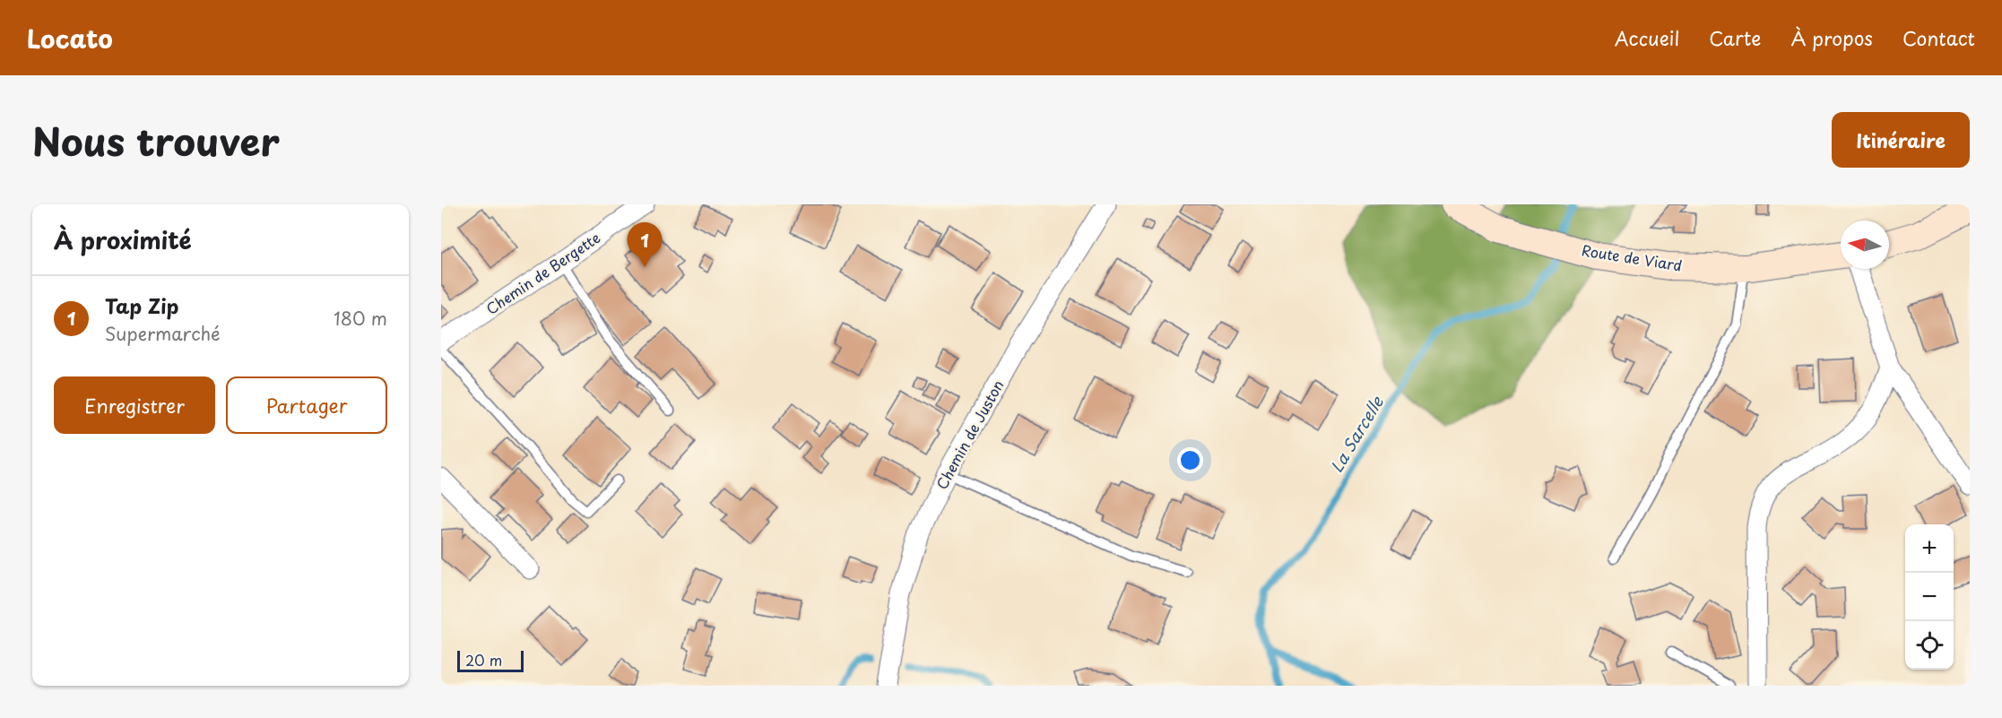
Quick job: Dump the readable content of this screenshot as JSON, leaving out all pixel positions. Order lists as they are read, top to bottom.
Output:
{
  "streets": {
    "main road": ["Route de Viard"],
    "street": ["Chemin de Bergette", "Chemin de Juston"]
  },
  "water": ["La Sarcelle"],
  "scale_bar": "20 m",
  "north": "left",
  "page": {
    "header": "Locato",
    "nav": [
      "Accueil",
      "Carte",
      "À propos",
      "Contact"
    ],
    "title": "Nous trouver",
    "buttons": [
      "Itinéraire",
      ["Enregistrer", "Partager"]
    ],
    "heading": "À proximité",
    "pins": "1",
    "list": [
      {
        "mark": "1",
        "name": "Tap Zip",
        "note": "Supermarché",
        "value": "180 m"
      }
    ],
    "map_buttons": ["+", "−"],
    "scale": "20 m"
  }
}
